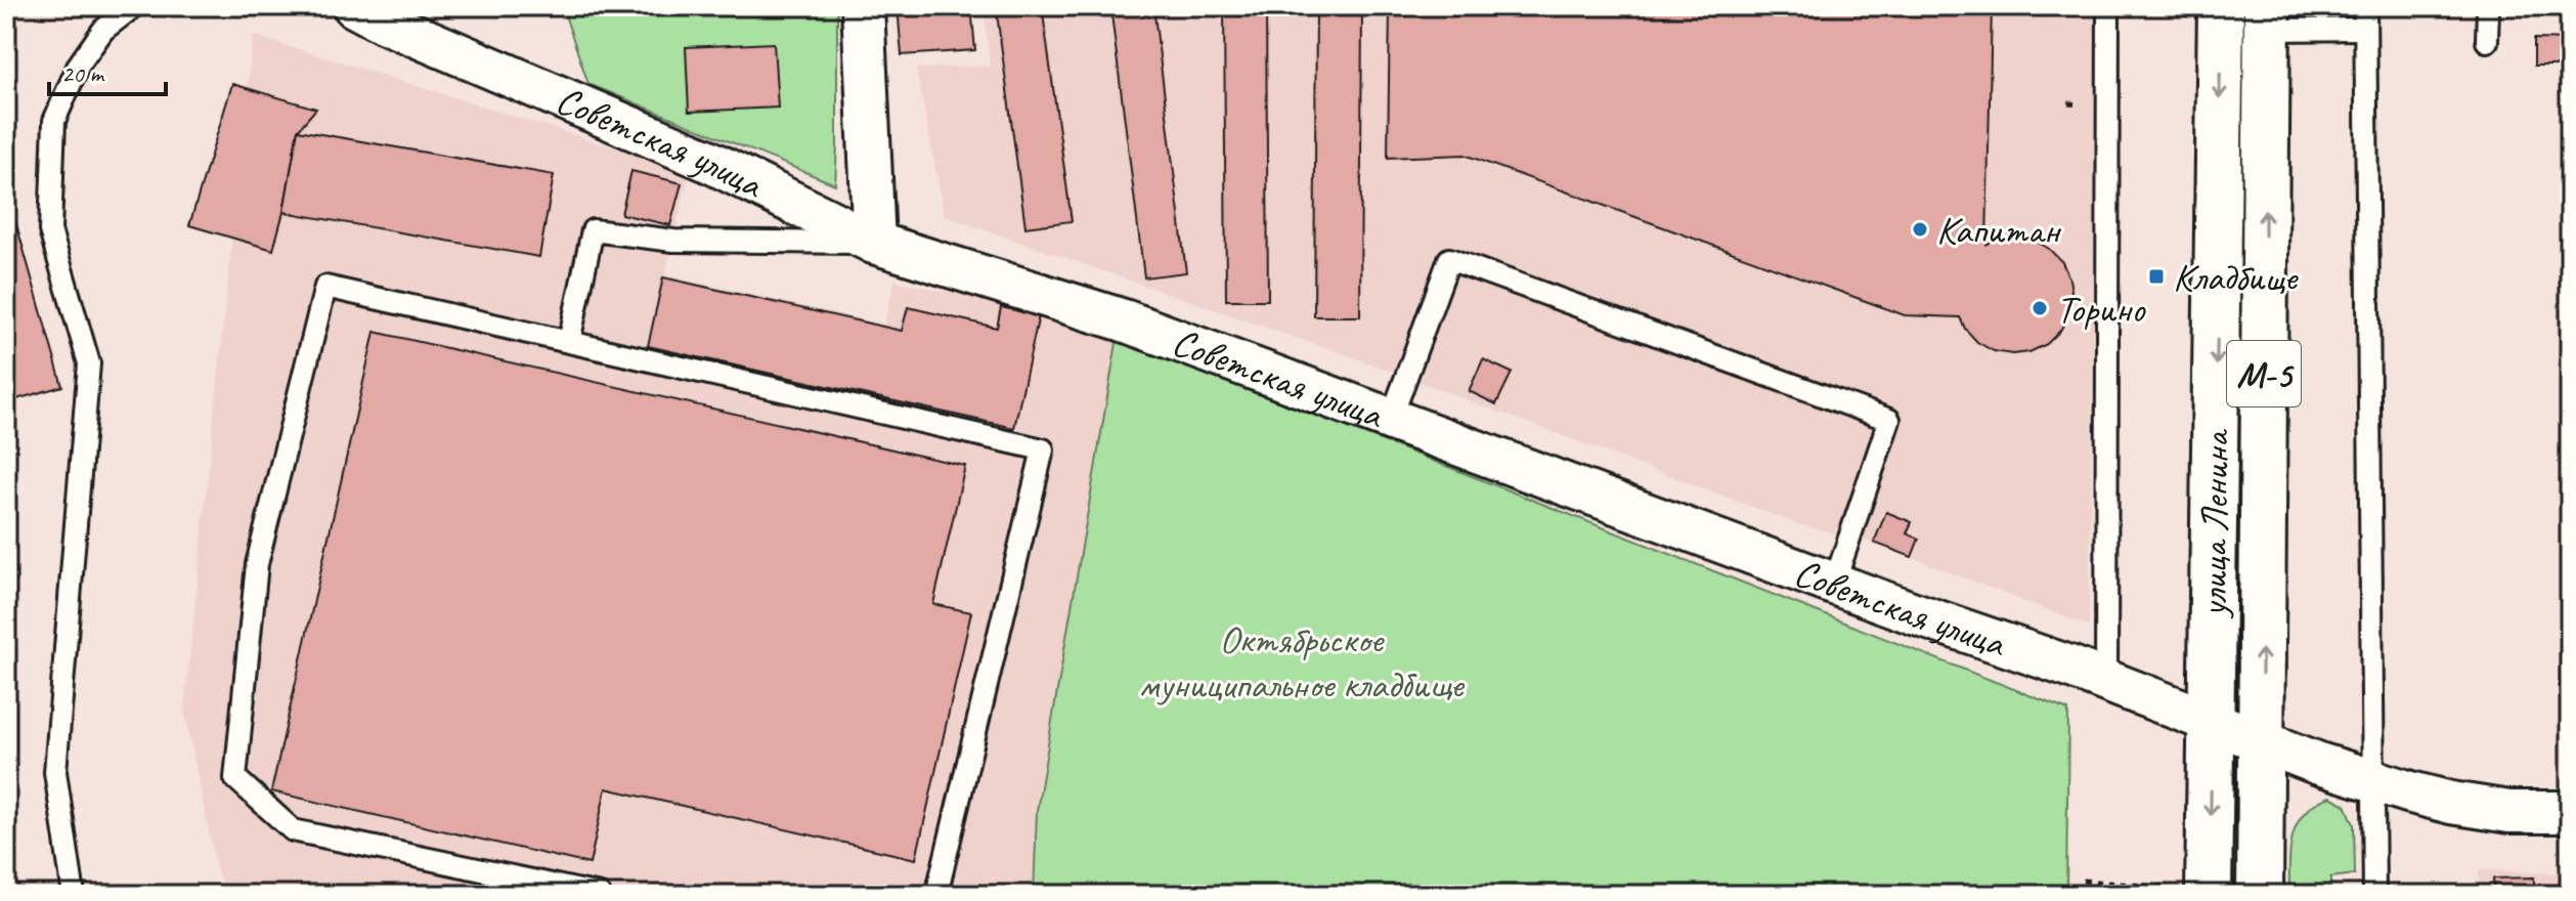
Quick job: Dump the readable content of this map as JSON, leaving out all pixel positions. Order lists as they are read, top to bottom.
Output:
{
  "streets": {
    "main road": ["М-5", "улица Ленина"],
    "street": ["Советская улица"]
  },
  "crossings": [
    ["Советская улица", "улица Ленина"]
  ],
  "parks": ["Октябрьское муниципальное кладбище"],
  "places": {
    "other": ["Капитан", "Торино"],
    "transit": ["Кладбище"]
  },
  "scale_bar": "20 m"
}
